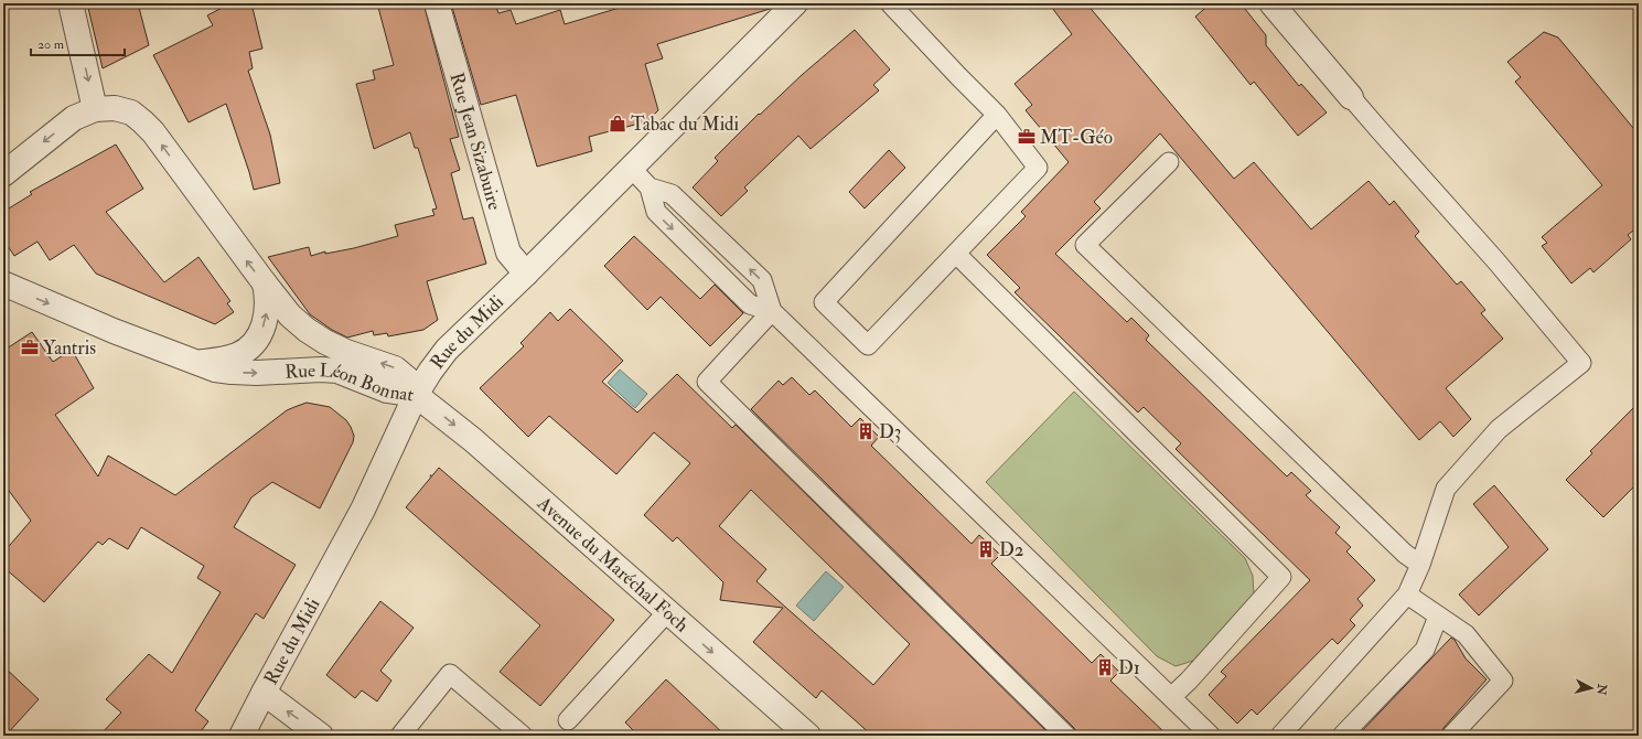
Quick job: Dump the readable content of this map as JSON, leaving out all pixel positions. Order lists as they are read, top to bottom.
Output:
{
  "streets": {
    "street": [
      "Rue Jean Sizabuire",
      "Rue du Midi",
      "Rue Léon Bonnat",
      "Avenue du Maréchal Foch"
    ]
  },
  "crossings": [
    ["Rue Jean Sizabuire", "Rue du Midi"],
    ["Rue du Midi", "Rue Léon Bonnat"],
    ["Rue du Midi", "Avenue du Maréchal Foch"],
    ["Rue Léon Bonnat", "Avenue du Maréchal Foch"]
  ],
  "one_way": ["Avenue du Maréchal Foch"],
  "places": {
    "shop": ["Tabac du Midi"],
    "office": ["MT-Géo", "Yantris"],
    "building": ["D3", "D2", "D1"]
  },
  "scale_bar": "20 m",
  "north": "right"
}
